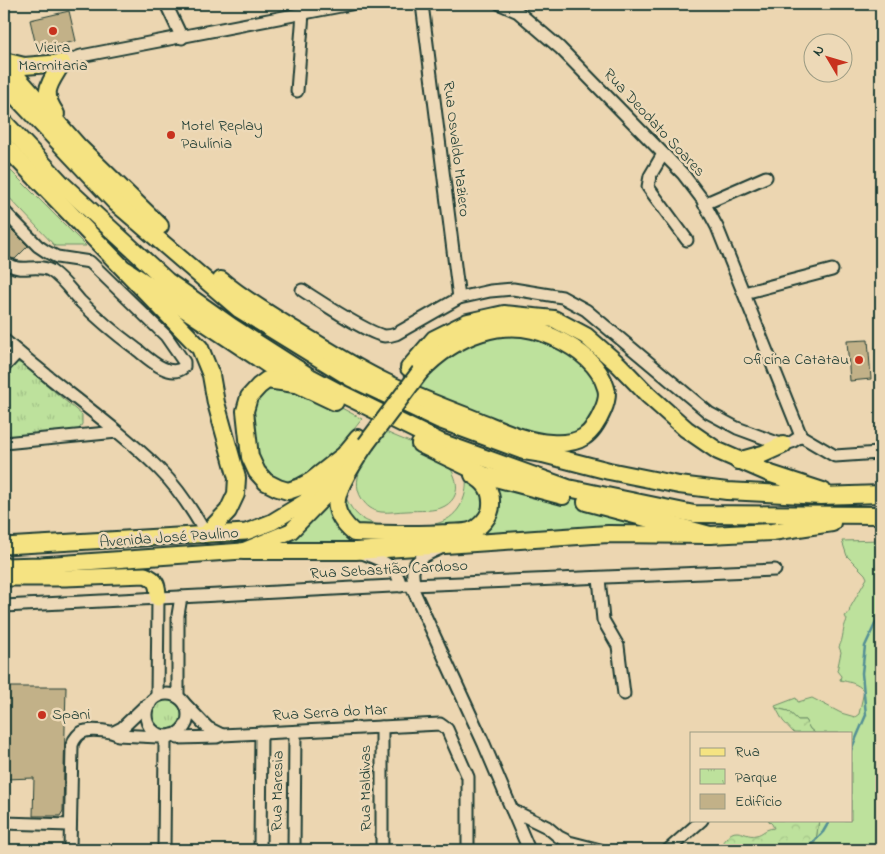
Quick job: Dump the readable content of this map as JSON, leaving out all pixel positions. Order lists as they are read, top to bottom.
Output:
{
  "streets": {
    "main road": ["Avenida José Paulino"],
    "street": [
      "Rua Deodato Soares",
      "Rua Osvaldo Maziero",
      "Rua Sebastião Cardoso",
      "Rua Serra do Mar",
      "Rua Maldivas",
      "Rua Maresia"
    ]
  },
  "crossings": [
    ["Rua Serra do Mar", "Rua Maldivas"],
    ["Rua Serra do Mar", "Rua Maresia"]
  ],
  "places": [
    "Vieira Marmitaria",
    "Motel Replay Paulínia",
    "Oficina Catatau",
    "Spani"
  ],
  "legend": ["Rua", "Parque", "Edifício"],
  "north": "top left"
}
